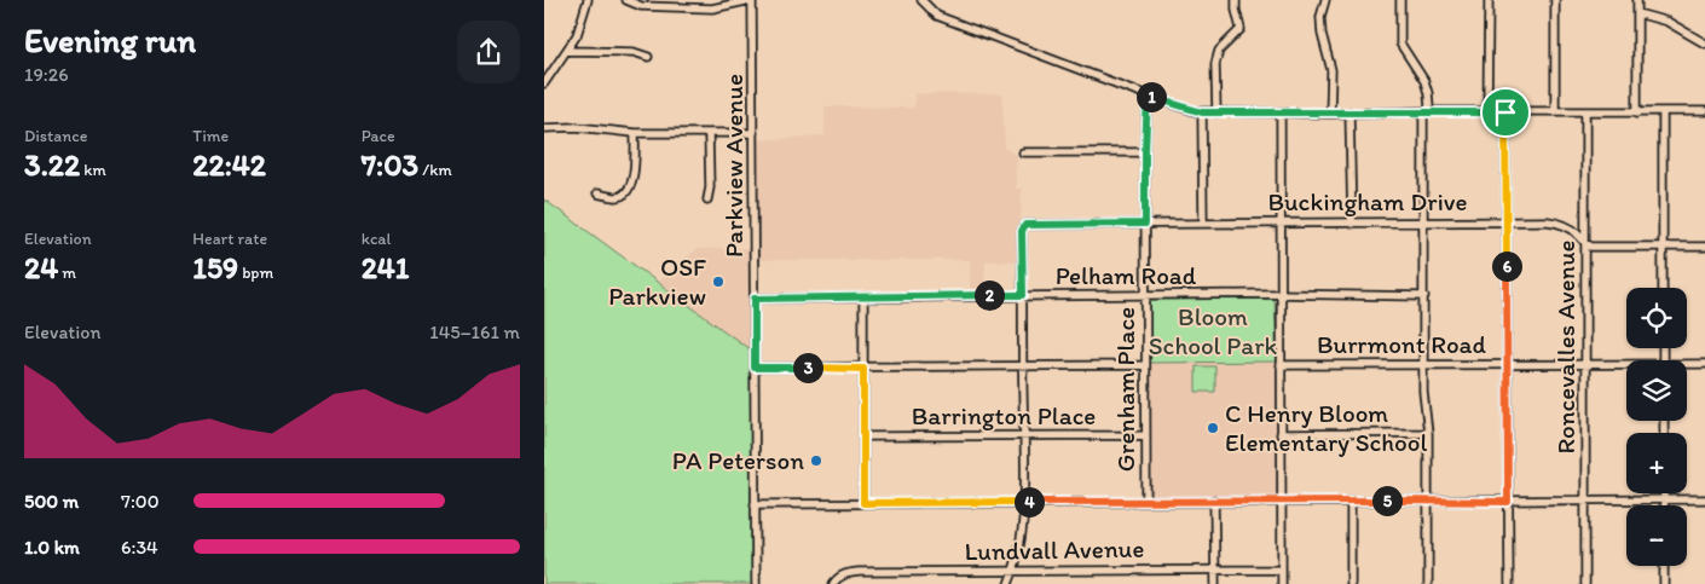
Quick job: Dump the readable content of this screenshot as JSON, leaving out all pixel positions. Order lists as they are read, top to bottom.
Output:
{
  "streets": {
    "street": [
      "Parkview Avenue",
      "Buckingham Drive",
      "Pelham Road",
      "Burrmont Road",
      "Roncevalles Avenue",
      "Grenham Place",
      "Barrington Place",
      "Lundvall Avenue"
    ]
  },
  "crossings": [
    ["Parkview Avenue", "Pelham Road"],
    ["Buckingham Drive", "Pelham Road"],
    ["Buckingham Drive", "Roncevalles Avenue"],
    ["Buckingham Drive", "Grenham Place"],
    ["Pelham Road", "Grenham Place"],
    ["Burrmont Road", "Roncevalles Avenue"],
    ["Grenham Place", "Barrington Place"]
  ],
  "parks": ["Bloom School Park"],
  "places": ["OSF Parkview", "C Henry Bloom Elementary School", "PA Peterson"],
  "page": {
    "heading": ["Evening run", "19:26"],
    "pins": [
      "1",
      "6",
      "2",
      "3",
      "5",
      "4"
    ],
    "stats": [
      ["Distance", "3.22 km"],
      ["Time", "22:42"],
      ["Pace", "7:03 /km"],
      ["Elevation", "24 m"],
      ["Heart rate", "159 bpm"],
      ["kcal", "241"]
    ],
    "map_buttons": ["+", "−"],
    "chart": ["Elevation", "145–161 m"],
    "list": [
      {
        "name": "500 m",
        "note": "7:00"
      },
      {
        "name": "1.0 km",
        "note": "6:34"
      }
    ]
  }
}
